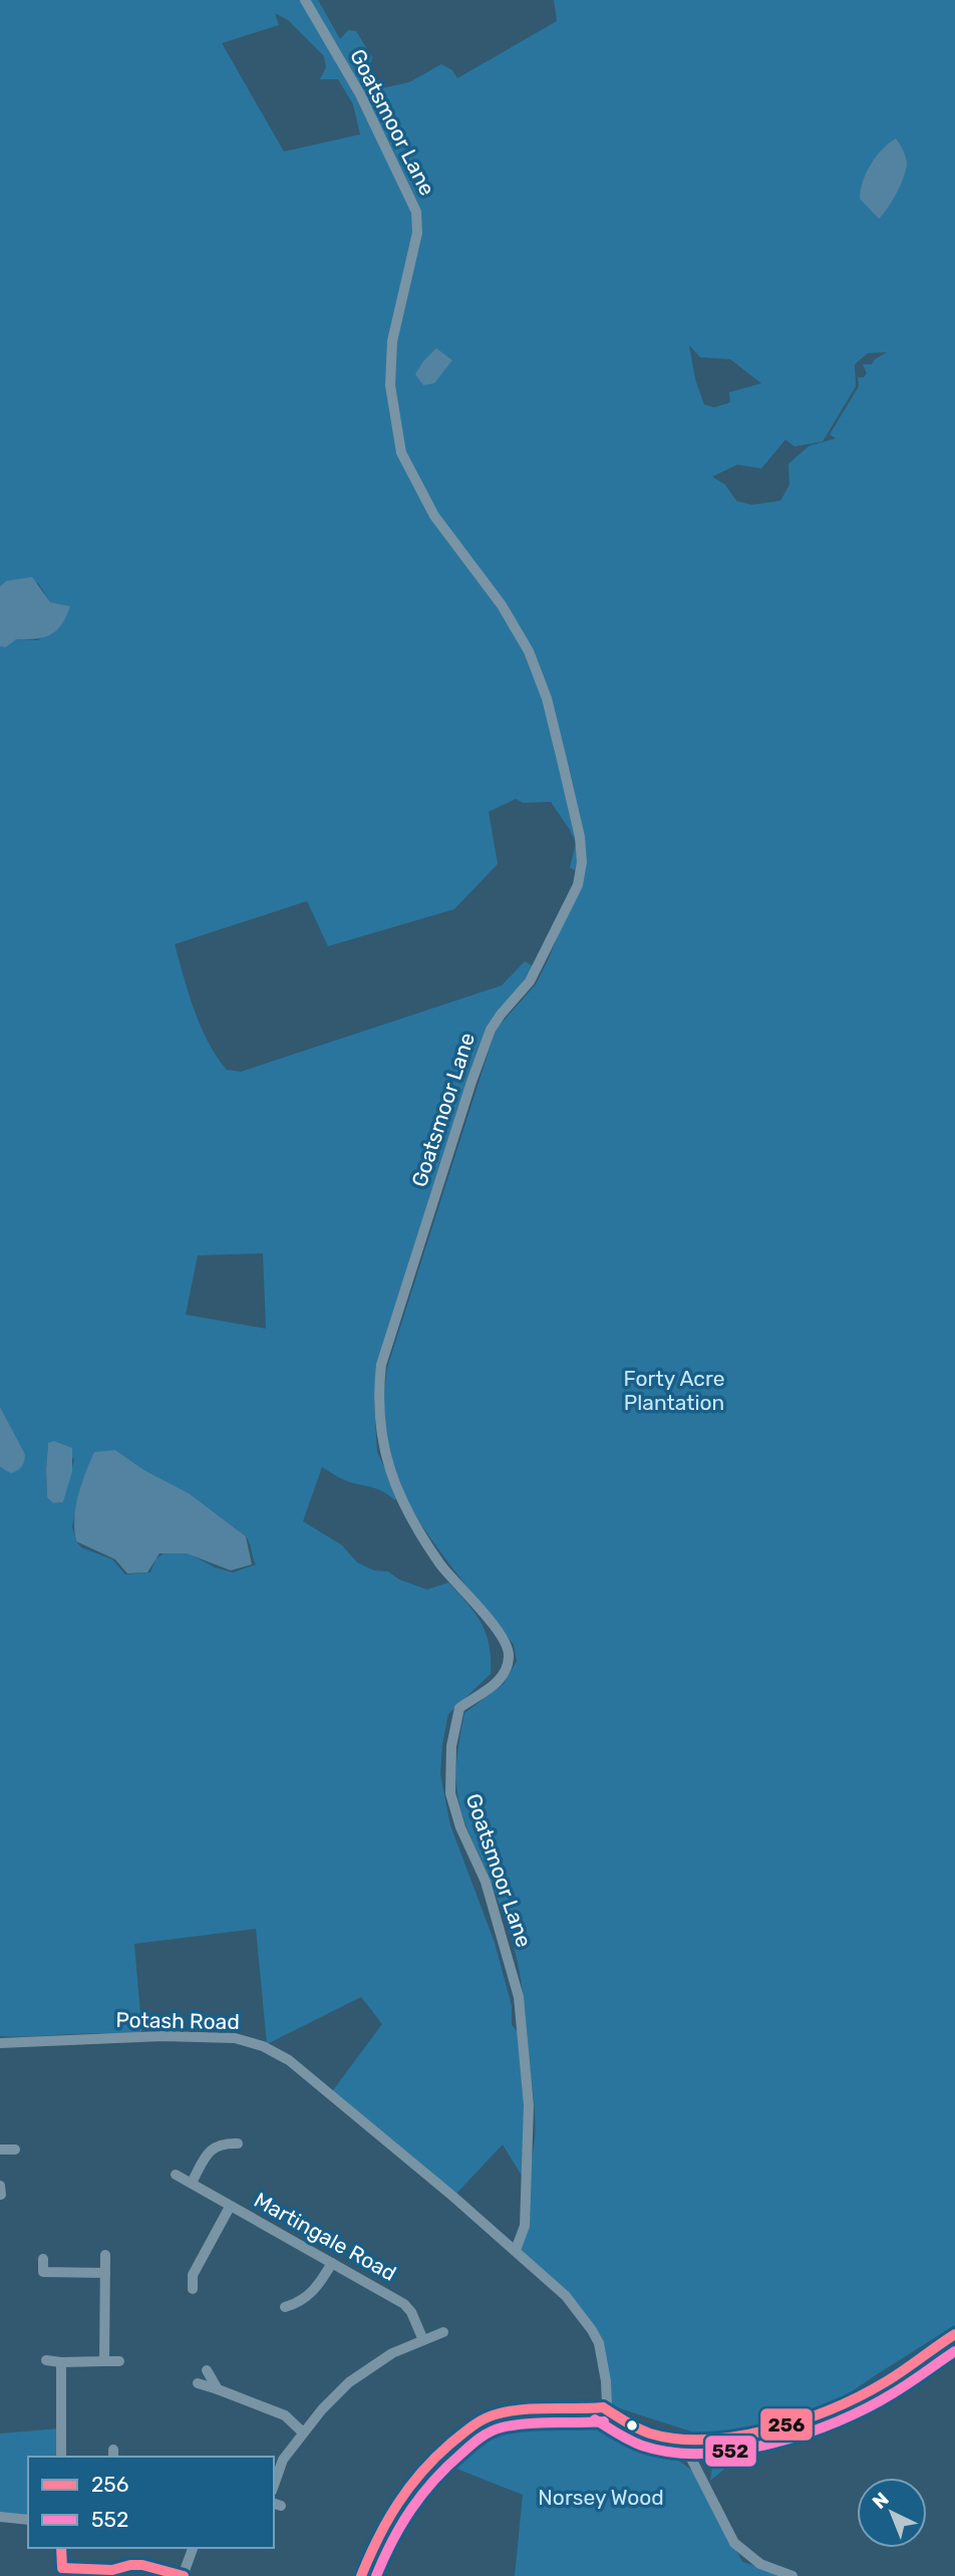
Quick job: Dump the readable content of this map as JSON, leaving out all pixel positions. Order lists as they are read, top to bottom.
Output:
{
  "streets": {
    "street": ["Goatsmoor Lane", "Potash Road", "Martingale Road"]
  },
  "crossings": [
    ["Goatsmoor Lane", "Potash Road"]
  ],
  "parks": ["Forty Acre Plantation", "Norsey Wood"],
  "lines": ["transit line 256", "transit line 552"],
  "legend": ["256", "552"],
  "north": "top left"
}
